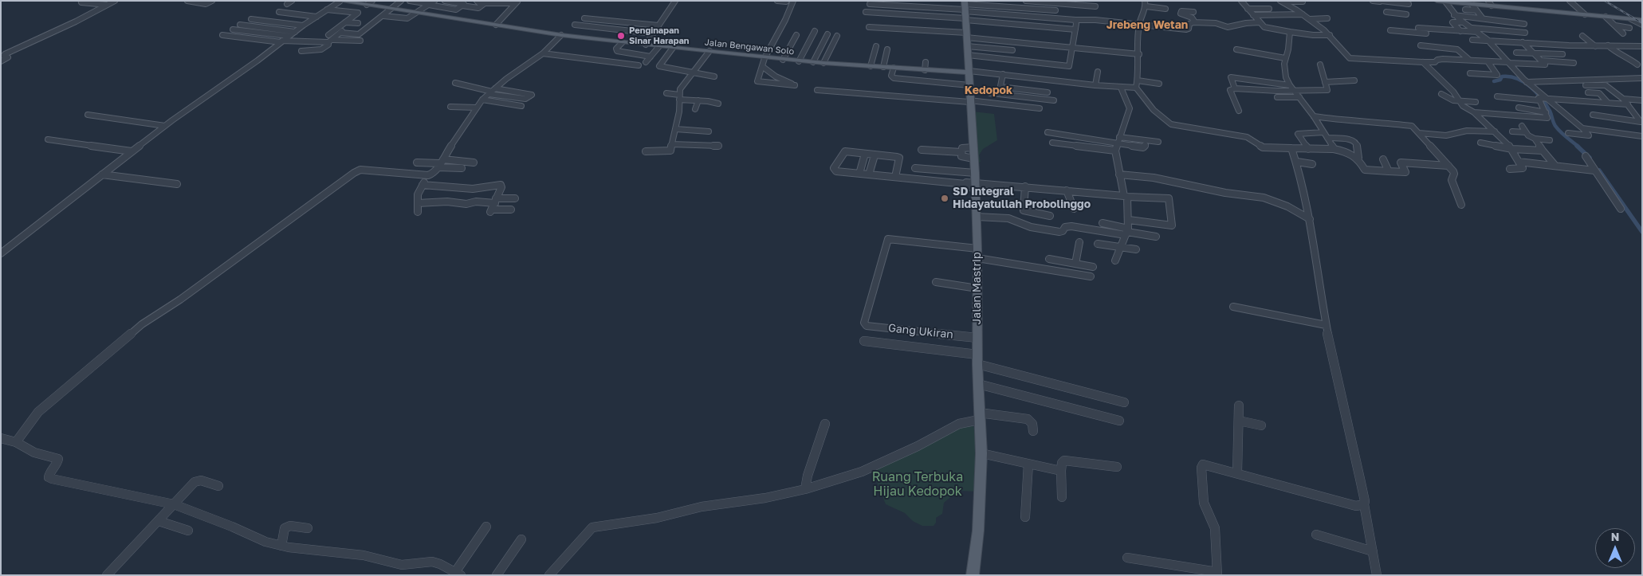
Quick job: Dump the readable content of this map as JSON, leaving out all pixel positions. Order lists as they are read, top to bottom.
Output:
{
  "streets": {
    "main road": ["Jalan Bengawan Solo", "Jalan Mastrip"],
    "street": ["Gang Ukiran"]
  },
  "crossings": [
    ["Jalan Bengawan Solo", "Jalan Mastrip"],
    ["Jalan Mastrip", "Gang Ukiran"]
  ],
  "districts": ["Jrebeng Wetan", "Kedopok"],
  "parks": ["Ruang Terbuka Hijau Kedopok"],
  "places": ["Penginapan Sinar Harapan", "SD Integral Hidayatullah Probolinggo"],
  "north": "top"
}
